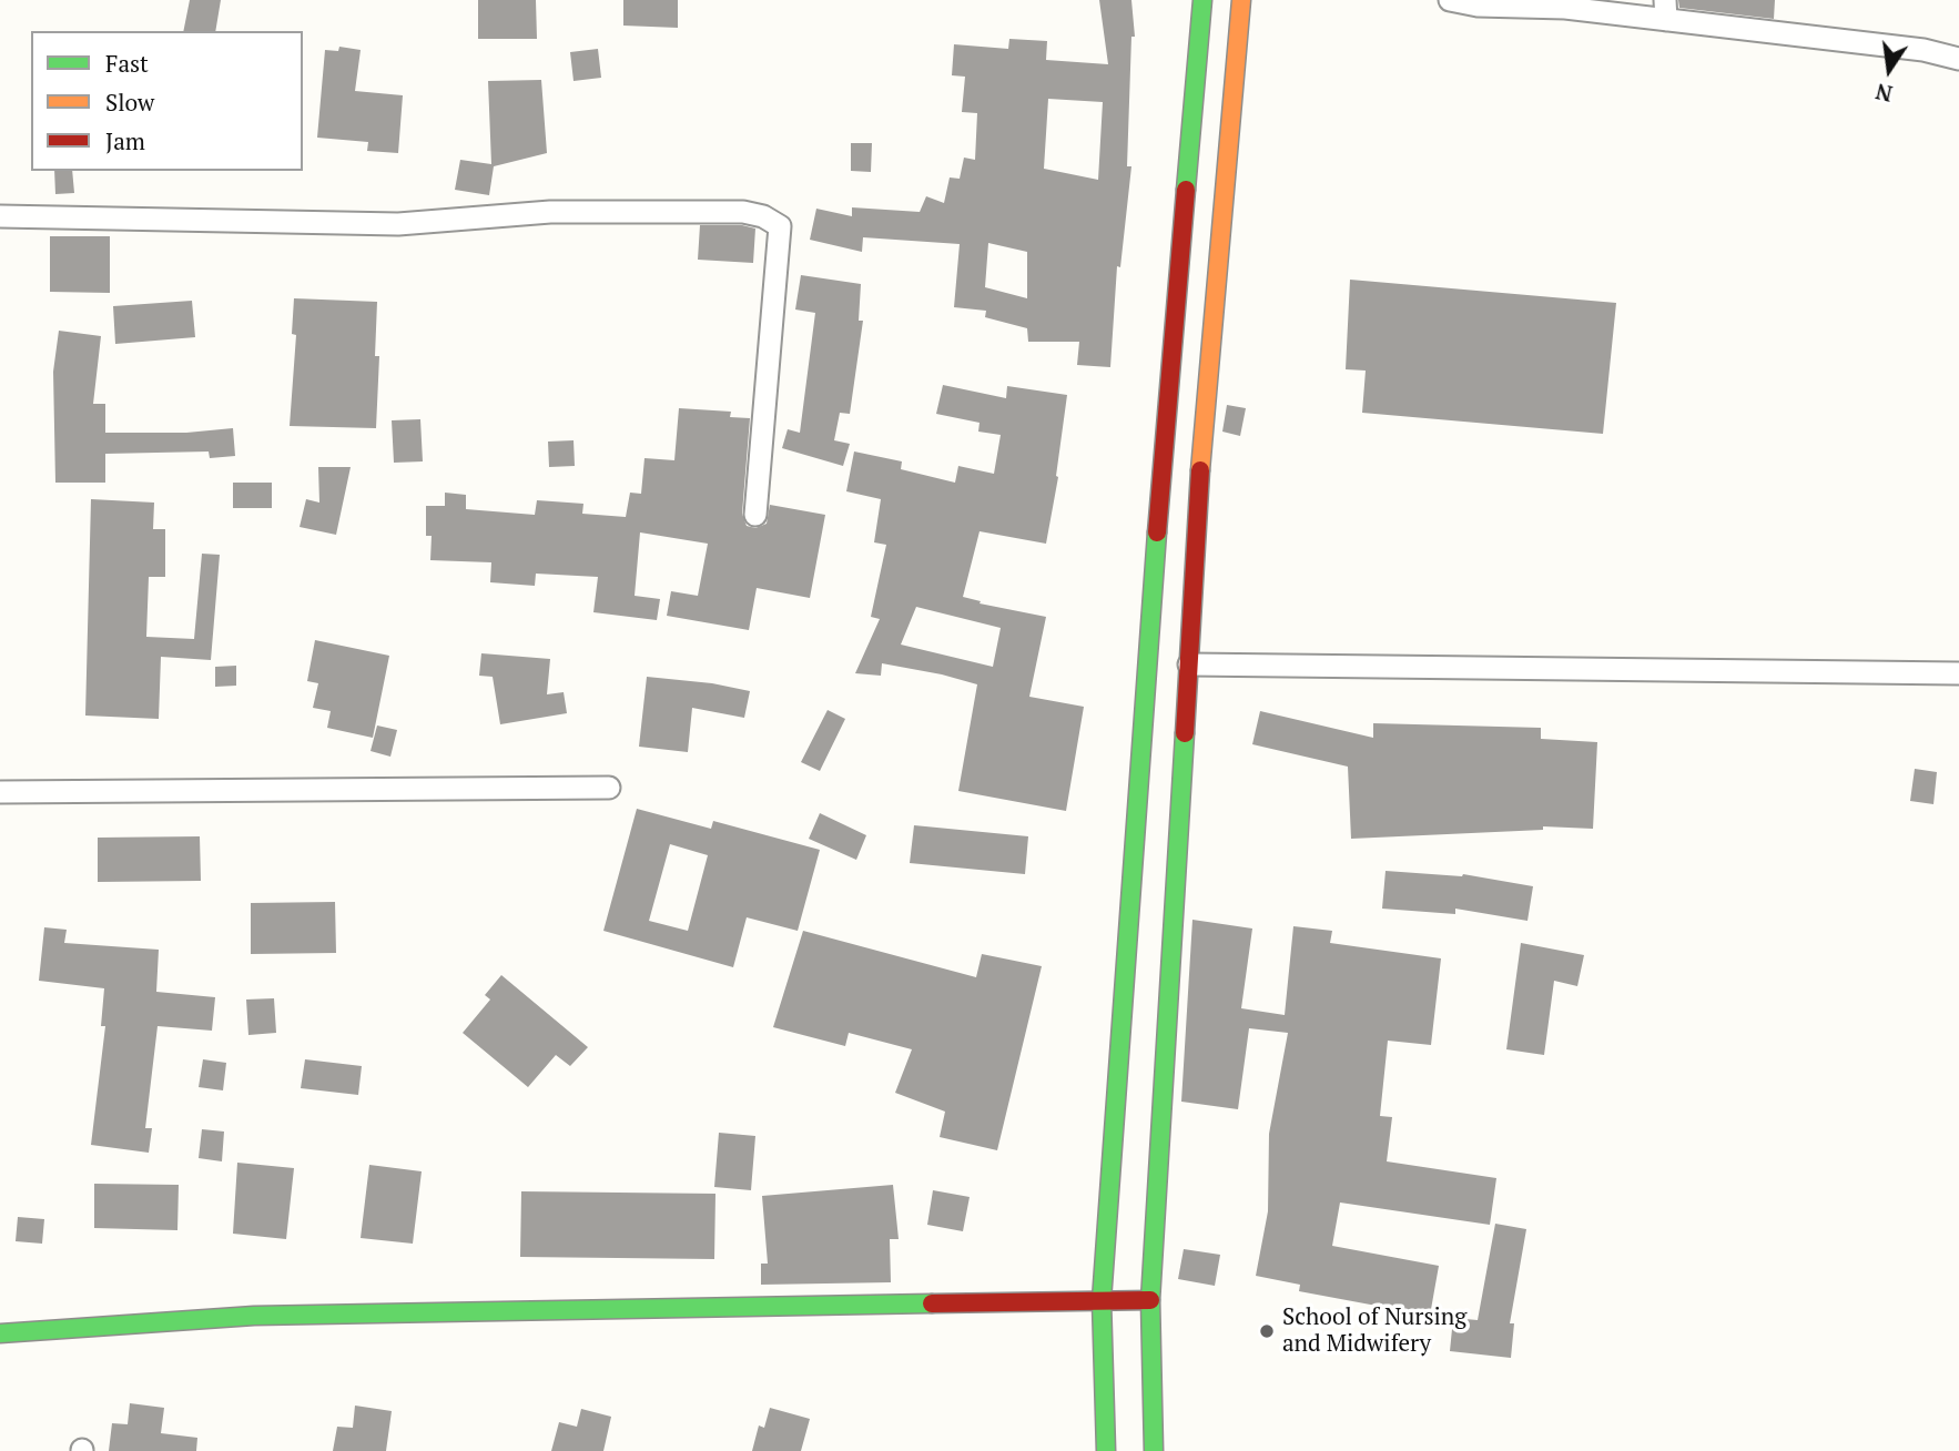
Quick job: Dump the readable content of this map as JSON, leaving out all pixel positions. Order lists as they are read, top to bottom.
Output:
{
  "places": ["School of Nursing and Midwifery"],
  "legend": ["Fast", "Slow", "Jam"],
  "north": "bottom"
}
